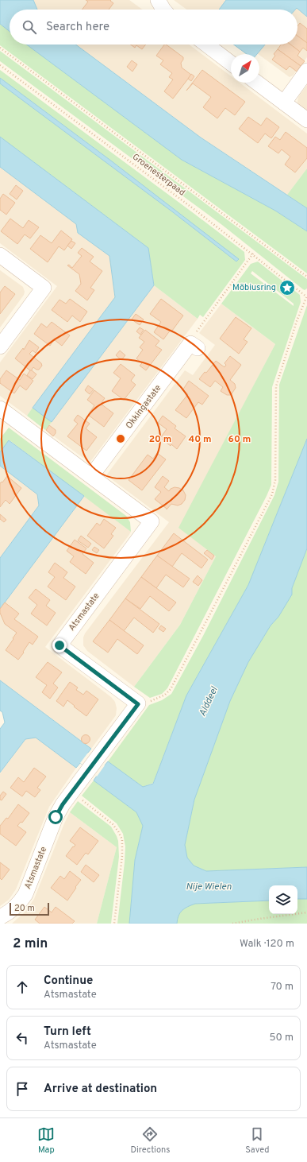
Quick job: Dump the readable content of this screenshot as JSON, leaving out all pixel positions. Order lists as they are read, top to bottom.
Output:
{
  "streets": {
    "street": ["Okkingastate", "Atsmastate"],
    "path": ["Groenesterpaad"]
  },
  "crossings": [
    ["Okkingastate", "Atsmastate"]
  ],
  "water": ["Alddeel", "Nije Wielen"],
  "places": {
    "place": ["Möbiusring"]
  },
  "scale_bar": "20 m",
  "north": "top right",
  "page": {
    "search": "Search here",
    "scale": "20 m",
    "heading": ["2 min", "Walk · 120 m"],
    "list": [
      ["Continue", "Atsmastate", "70 m"],
      ["Turn left", "Atsmastate", "50 m"],
      "Arrive at destination"
    ],
    "nav": ["Map", "Directions", "Saved"]
  },
  "rings": ["20 m", "40 m", "60 m"]
}
